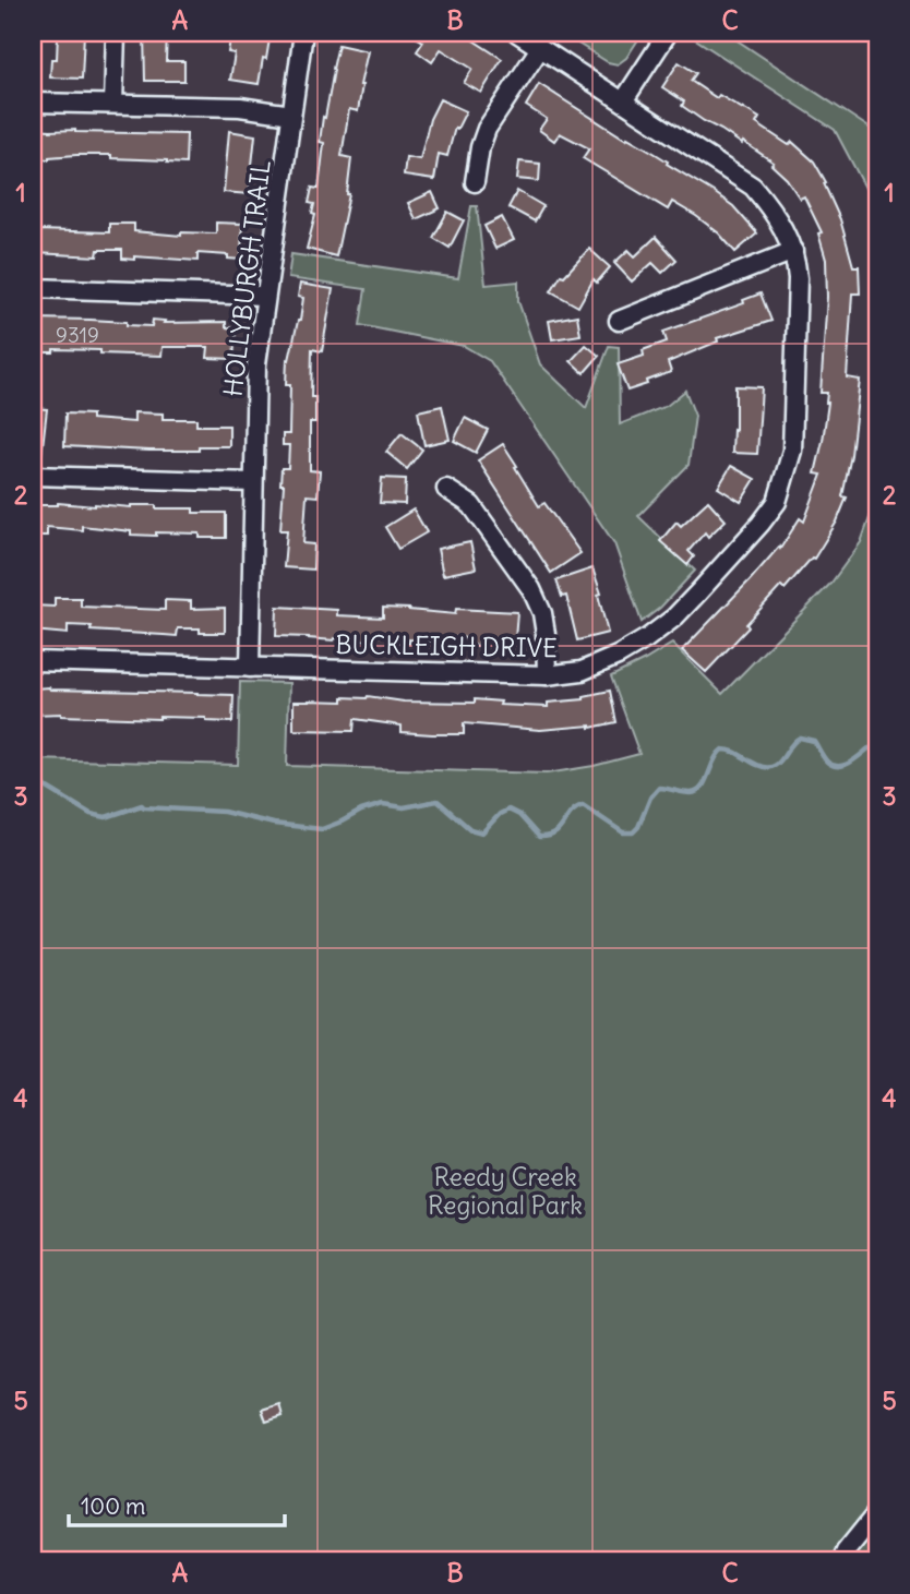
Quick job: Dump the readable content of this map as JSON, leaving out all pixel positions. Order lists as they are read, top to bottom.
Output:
{
  "streets": {
    "street": ["HOLLYBURGH TRAIL", "BUCKLEIGH DRIVE"]
  },
  "crossings": [
    ["HOLLYBURGH TRAIL", "BUCKLEIGH DRIVE"]
  ],
  "parks": ["Reedy Creek Regional Park"],
  "house_numbers": ["9319"],
  "scale_bar": "100 m",
  "grid": {
    "columns": ["A", "B", "C"],
    "rows": [
      "1",
      "2",
      "3",
      "4",
      "5"
    ]
  }
}
